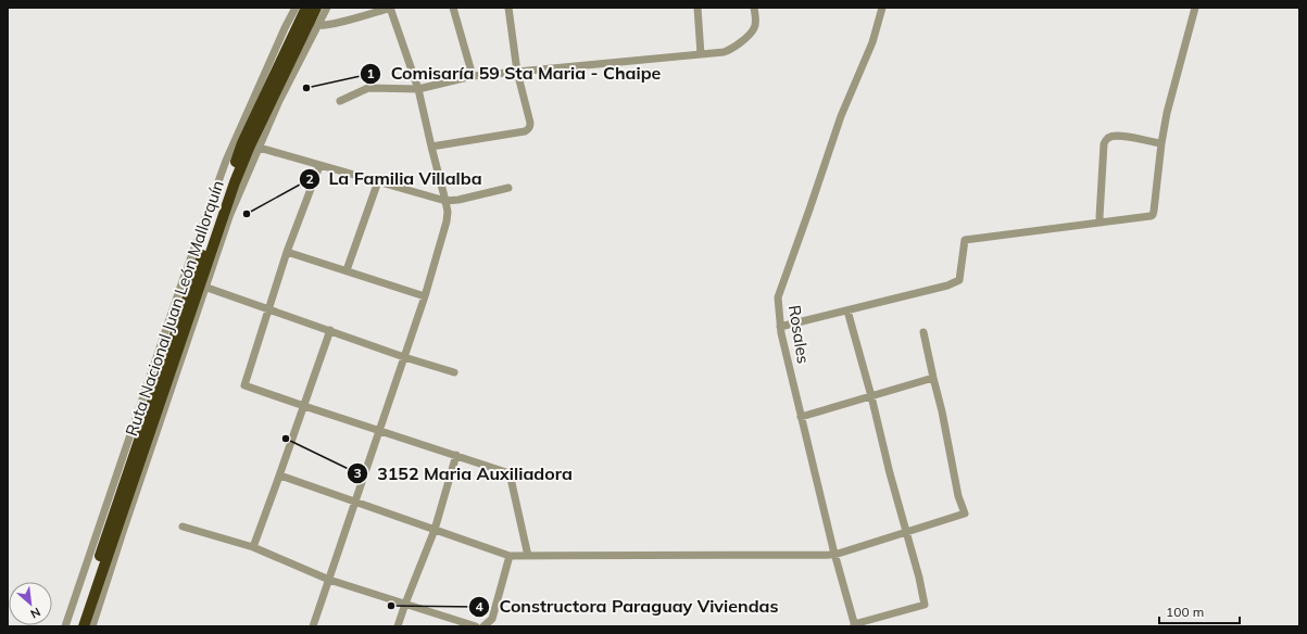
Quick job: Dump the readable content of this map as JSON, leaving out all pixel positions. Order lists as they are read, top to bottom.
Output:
{
  "streets": {
    "highway": ["Ruta Nacional Juan León Mallorquín"],
    "street": ["Rosales"]
  },
  "places": [
    "Comisaría 59 Sta Maria - Chaipe",
    "La Familia Villalba",
    "3152 Maria Auxiliadora",
    "Constructora Paraguay Viviendas"
  ],
  "scale_bar": "100 m",
  "north": "bottom right"
}
